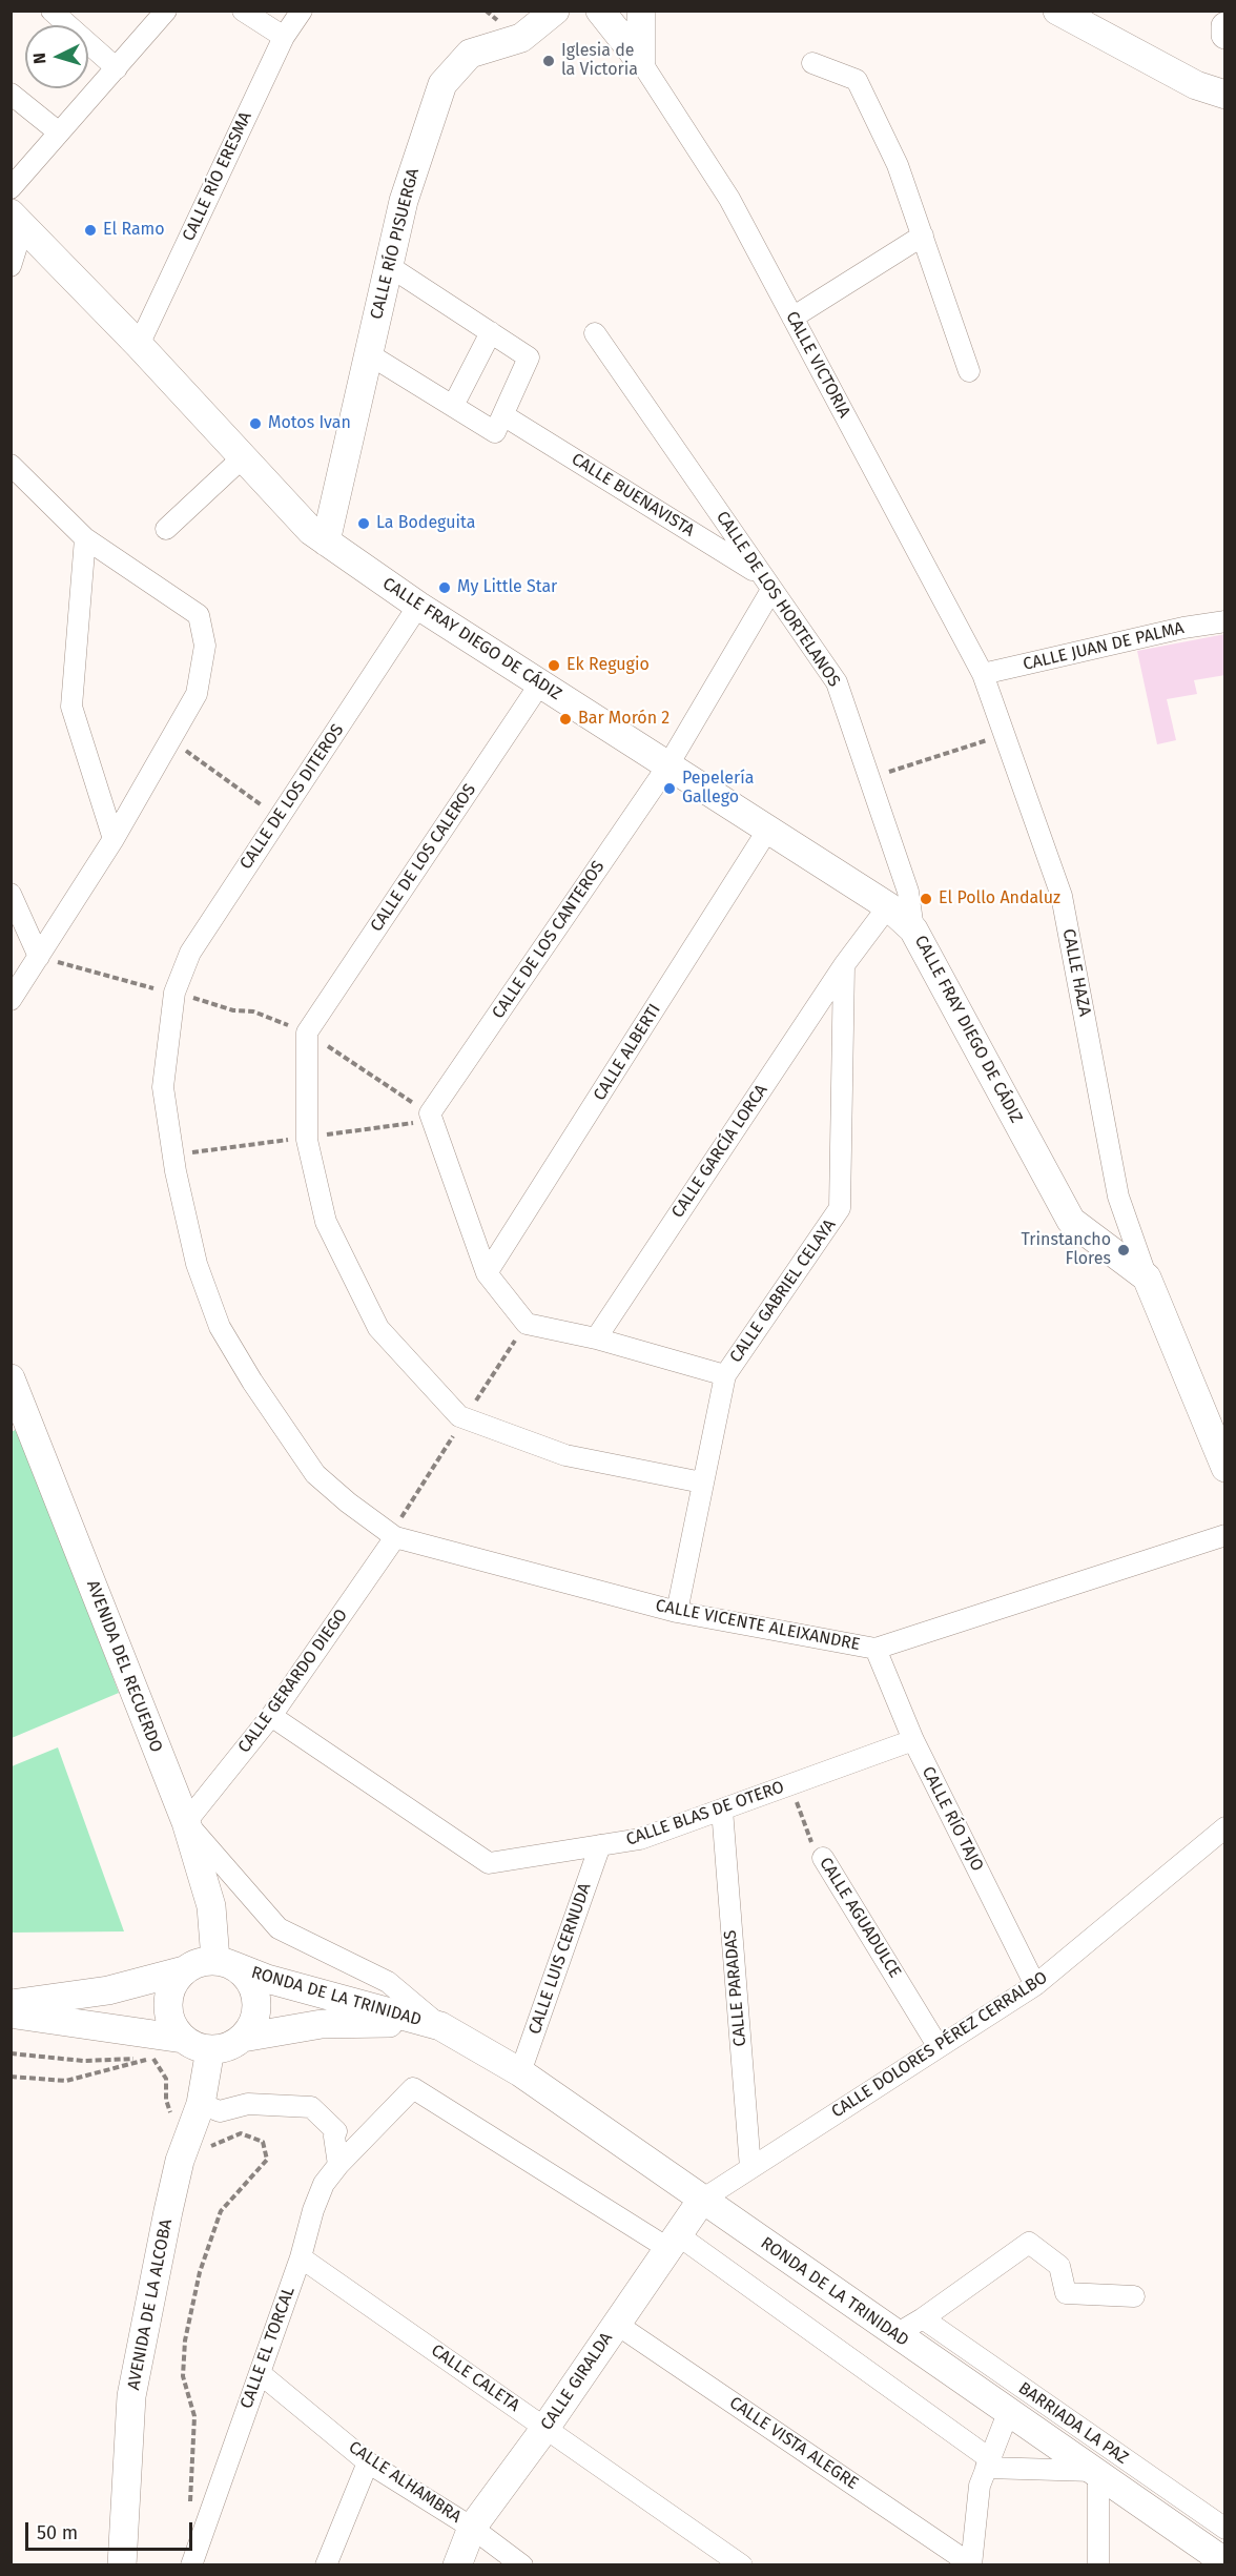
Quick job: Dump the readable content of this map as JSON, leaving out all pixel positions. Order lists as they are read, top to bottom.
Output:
{
  "streets": {
    "street": [
      "CALLE RÍO ERESMA",
      "CALLE RÍO PISUERGA",
      "CALLE VICTORIA",
      "CALLE BUENAVISTA",
      "CALLE DE LOS HORTELANOS",
      "CALLE FRAY DIEGO DE CÁDIZ",
      "CALLE JUAN DE PALMA",
      "CALLE DE LOS DITEROS",
      "CALLE DE LOS CALEROS",
      "CALLE DE LOS CANTEROS",
      "CALLE HAZA",
      "CALLE ALBERTI",
      "CALLE GARCÍA LORCA",
      "CALLE GABRIEL CELAYA",
      "CALLE VICENTE ALEIXANDRE",
      "AVENIDA DEL RECUERDO",
      "CALLE GERARDO DIEGO",
      "CALLE BLAS DE OTERO",
      "CALLE RÍO TAJO",
      "CALLE AGUADULCE",
      "CALLE LUIS CERNUDA",
      "CALLE PARADAS",
      "RONDA DE LA TRINIDAD",
      "CALLE DOLORES PÉREZ CERRALBO",
      "AVENIDA DE LA ALCOBA",
      "CALLE EL TORCAL",
      "CALLE CALETA",
      "CALLE GIRALDA",
      "BARRIADA LA PAZ",
      "CALLE VISTA ALEGRE",
      "CALLE ALHAMBRA"
    ]
  },
  "crossings": [
    ["CALLE RÍO ERESMA", "CALLE FRAY DIEGO DE CÁDIZ"],
    ["CALLE RÍO PISUERGA", "CALLE FRAY DIEGO DE CÁDIZ"],
    ["CALLE VICTORIA", "CALLE JUAN DE PALMA"],
    ["CALLE VICTORIA", "CALLE HAZA"],
    ["CALLE BUENAVISTA", "CALLE DE LOS HORTELANOS"],
    ["CALLE BUENAVISTA", "CALLE DE LOS CANTEROS"],
    ["CALLE DE LOS HORTELANOS", "CALLE FRAY DIEGO DE CÁDIZ"],
    ["CALLE DE LOS HORTELANOS", "CALLE DE LOS CANTEROS"],
    ["CALLE FRAY DIEGO DE CÁDIZ", "CALLE DE LOS DITEROS"],
    ["CALLE FRAY DIEGO DE CÁDIZ", "CALLE DE LOS CALEROS"],
    ["CALLE FRAY DIEGO DE CÁDIZ", "CALLE DE LOS CANTEROS"],
    ["CALLE FRAY DIEGO DE CÁDIZ", "CALLE HAZA"],
    ["CALLE FRAY DIEGO DE CÁDIZ", "CALLE ALBERTI"],
    ["CALLE FRAY DIEGO DE CÁDIZ", "CALLE GARCÍA LORCA"],
    ["CALLE JUAN DE PALMA", "CALLE HAZA"],
    ["CALLE DE LOS DITEROS", "CALLE VICENTE ALEIXANDRE"],
    ["CALLE DE LOS DITEROS", "CALLE GERARDO DIEGO"],
    ["CALLE GARCÍA LORCA", "CALLE GABRIEL CELAYA"],
    ["CALLE GABRIEL CELAYA", "CALLE VICENTE ALEIXANDRE"],
    ["CALLE VICENTE ALEIXANDRE", "CALLE GERARDO DIEGO"],
    ["CALLE VICENTE ALEIXANDRE", "CALLE RÍO TAJO"],
    ["AVENIDA DEL RECUERDO", "CALLE GERARDO DIEGO"],
    ["AVENIDA DEL RECUERDO", "RONDA DE LA TRINIDAD"],
    ["AVENIDA DEL RECUERDO", "AVENIDA DE LA ALCOBA"],
    ["CALLE GERARDO DIEGO", "CALLE BLAS DE OTERO"],
    ["CALLE BLAS DE OTERO", "CALLE RÍO TAJO"],
    ["CALLE BLAS DE OTERO", "CALLE AGUADULCE"],
    ["CALLE BLAS DE OTERO", "CALLE LUIS CERNUDA"],
    ["CALLE BLAS DE OTERO", "CALLE PARADAS"],
    ["CALLE RÍO TAJO", "CALLE DOLORES PÉREZ CERRALBO"],
    ["CALLE AGUADULCE", "CALLE DOLORES PÉREZ CERRALBO"],
    ["CALLE LUIS CERNUDA", "RONDA DE LA TRINIDAD"],
    ["CALLE PARADAS", "CALLE DOLORES PÉREZ CERRALBO"],
    ["RONDA DE LA TRINIDAD", "CALLE DOLORES PÉREZ CERRALBO"],
    ["RONDA DE LA TRINIDAD", "AVENIDA DE LA ALCOBA"],
    ["RONDA DE LA TRINIDAD", "CALLE GIRALDA"],
    ["CALLE DOLORES PÉREZ CERRALBO", "CALLE GIRALDA"],
    ["CALLE EL TORCAL", "CALLE CALETA"],
    ["CALLE EL TORCAL", "CALLE GIRALDA"],
    ["CALLE EL TORCAL", "CALLE ALHAMBRA"],
    ["CALLE CALETA", "CALLE GIRALDA"],
    ["CALLE GIRALDA", "CALLE VISTA ALEGRE"],
    ["CALLE GIRALDA", "CALLE ALHAMBRA"]
  ],
  "places": [
    "Iglesia de la Victoria",
    "El Ramo",
    "Motos Ivan",
    "La Bodeguita",
    "My Little Star",
    "Ek Regugio",
    "Bar Morón 2",
    "Pepelería Gallego",
    "El Pollo Andaluz",
    "Trinstancho Flores"
  ],
  "scale_bar": "50 m",
  "north": "left"
}
